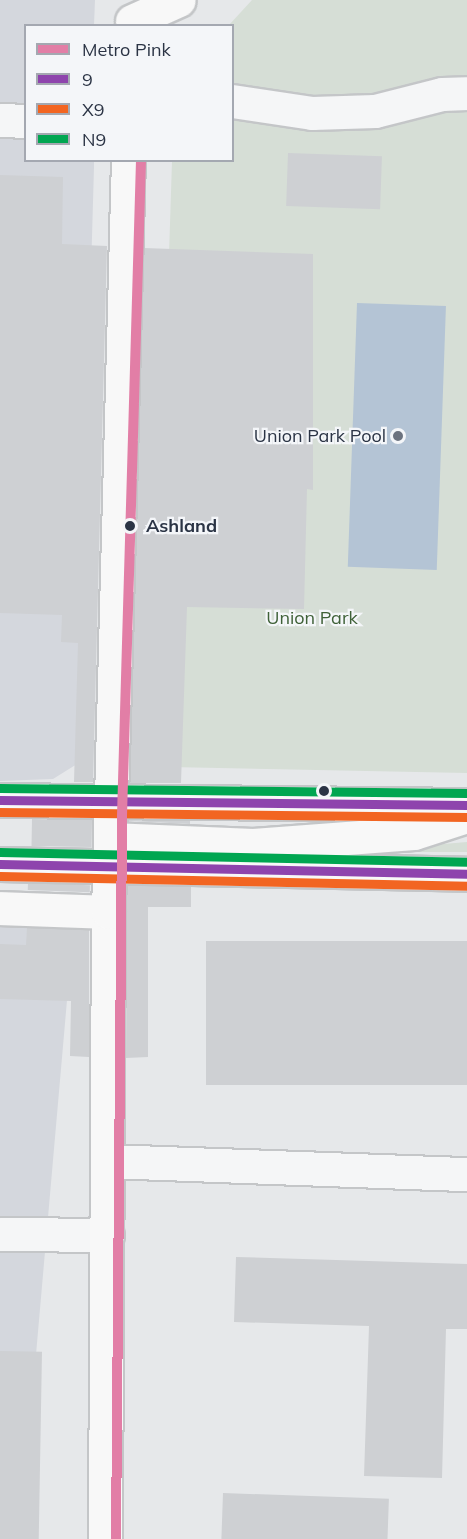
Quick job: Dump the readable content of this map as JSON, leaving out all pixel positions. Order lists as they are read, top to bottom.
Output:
{
  "parks": ["Union Park"],
  "places": ["Union Park Pool", "Ashland"],
  "lines": [
    "metro line Pink",
    "transit line N9",
    "transit line 9",
    "transit line X9"
  ],
  "legend": [
    "Metro Pink",
    "9",
    "X9",
    "N9"
  ]
}
